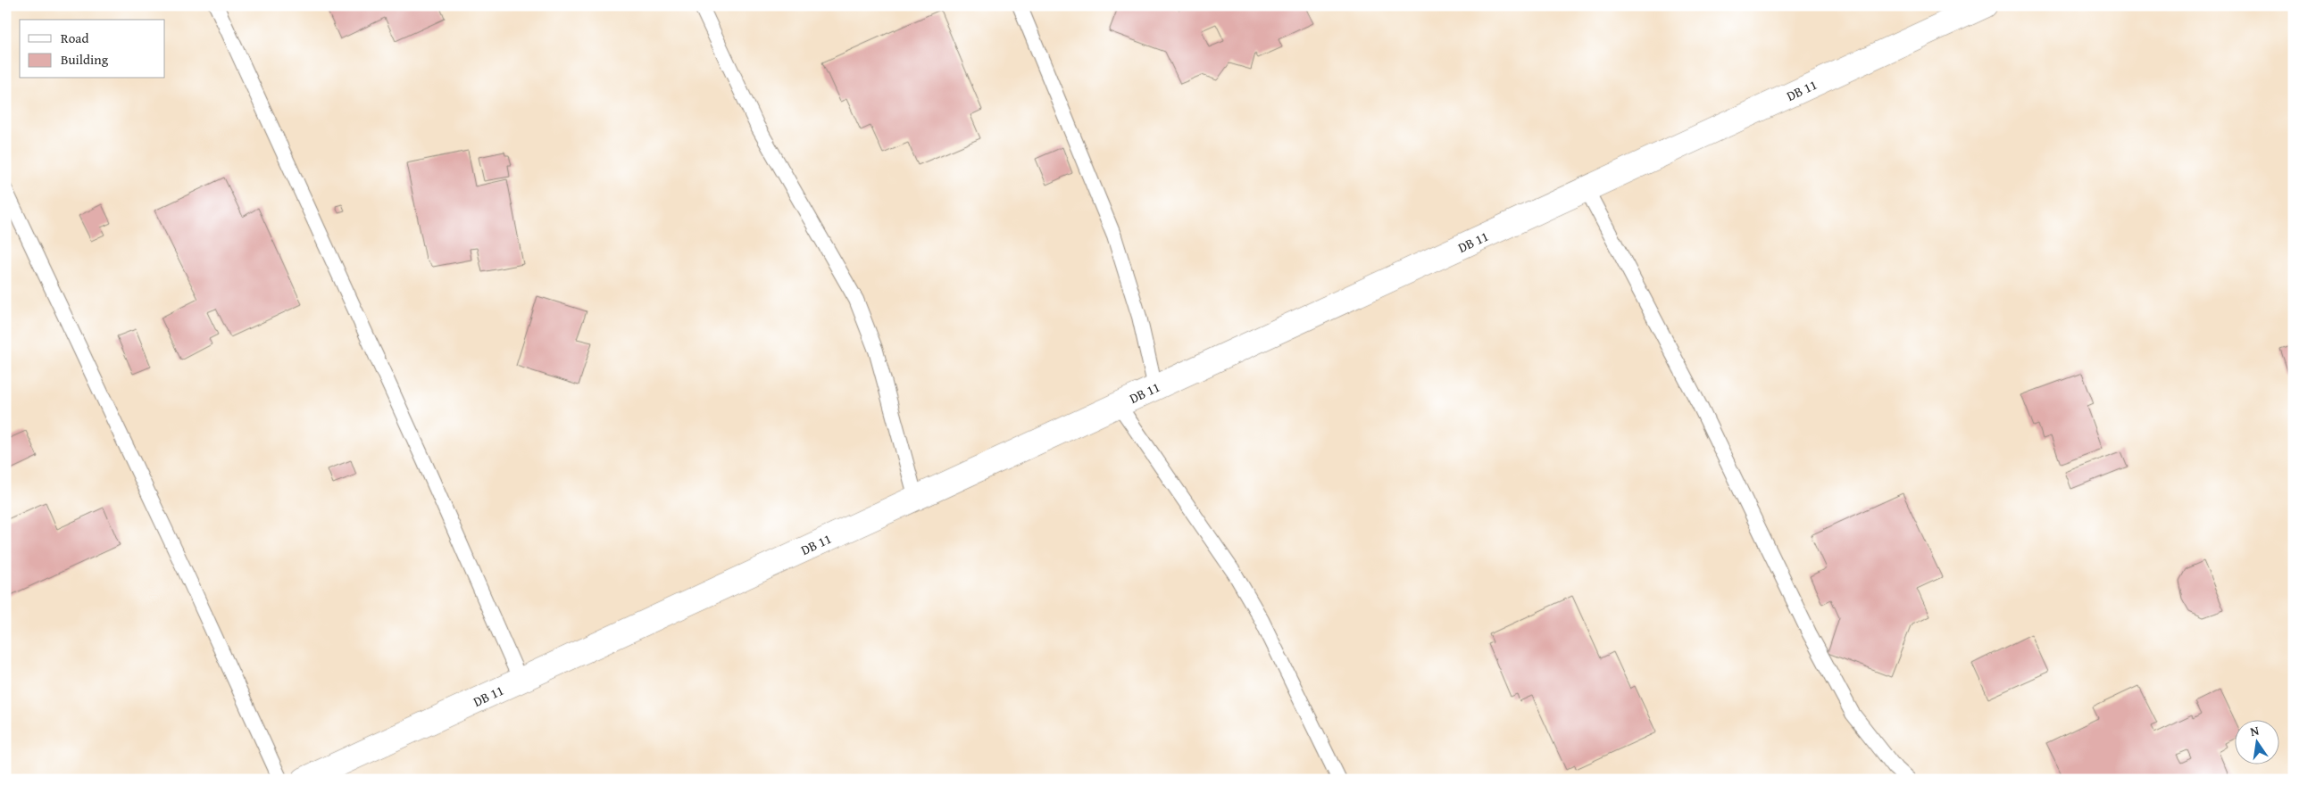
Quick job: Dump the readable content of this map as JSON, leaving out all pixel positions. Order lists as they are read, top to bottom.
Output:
{
  "streets": {
    "street": ["DB 11"]
  },
  "legend": ["Road", "Building"],
  "north": "top"
}
